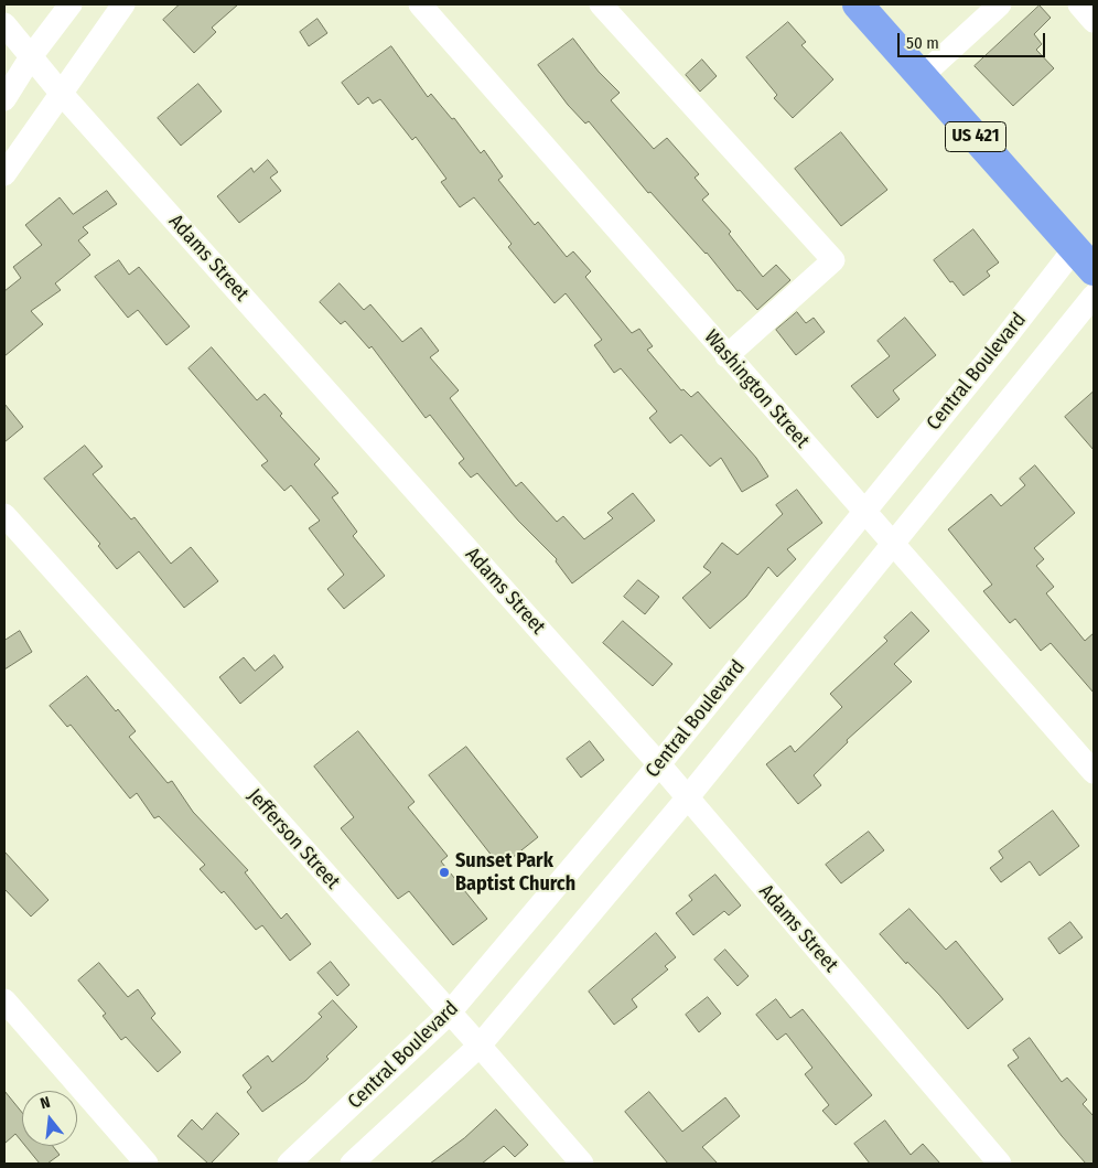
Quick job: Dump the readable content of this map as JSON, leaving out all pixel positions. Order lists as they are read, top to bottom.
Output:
{
  "streets": {
    "highway": ["US 421"],
    "street": [
      "Adams Street",
      "Central Boulevard",
      "Washington Street",
      "Jefferson Street"
    ]
  },
  "crossings": [
    ["US 421", "Central Boulevard"],
    ["Adams Street", "Central Boulevard"],
    ["Central Boulevard", "Washington Street"],
    ["Central Boulevard", "Jefferson Street"]
  ],
  "places": ["Sunset Park Baptist Church"],
  "scale_bar": "50 m",
  "north": "top"
}
